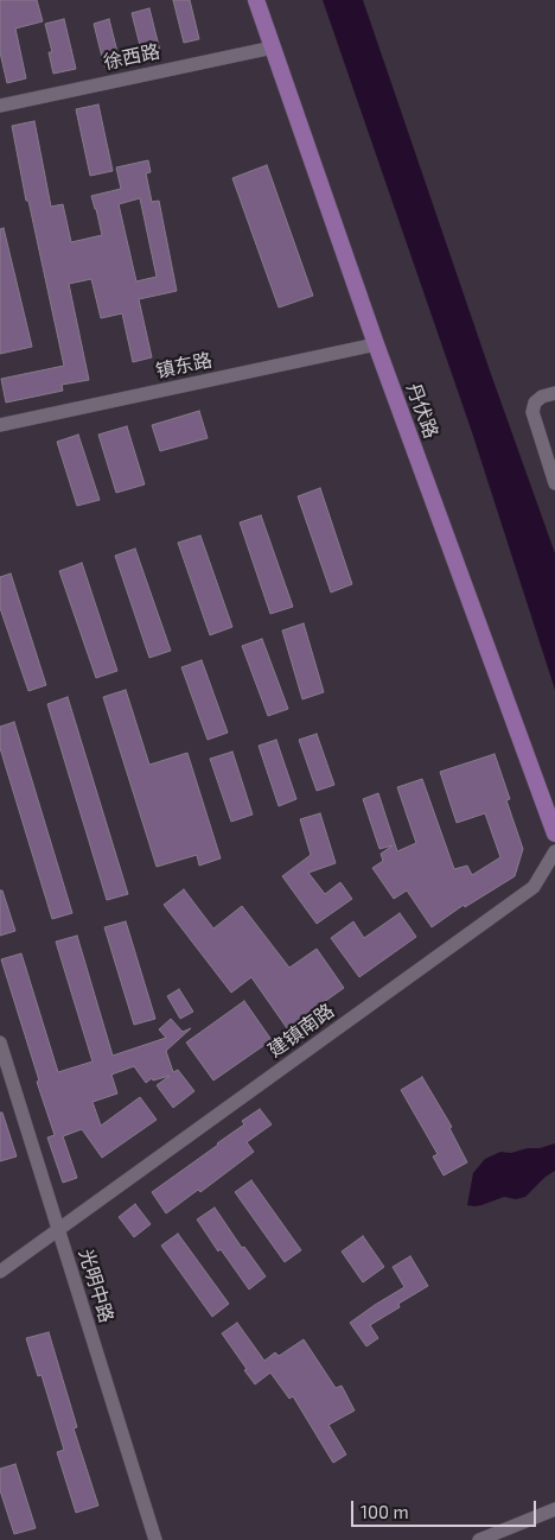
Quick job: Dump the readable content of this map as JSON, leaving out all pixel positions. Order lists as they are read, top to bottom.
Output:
{
  "streets": {
    "main road": ["丹伏路"],
    "street": [
      "徐西路",
      "镇东路",
      "建镇南路",
      "光明中路"
    ]
  },
  "crossings": [
    ["徐西路", "丹伏路"],
    ["镇东路", "丹伏路"],
    ["建镇南路", "光明中路"]
  ],
  "scale_bar": "100 m"
}
